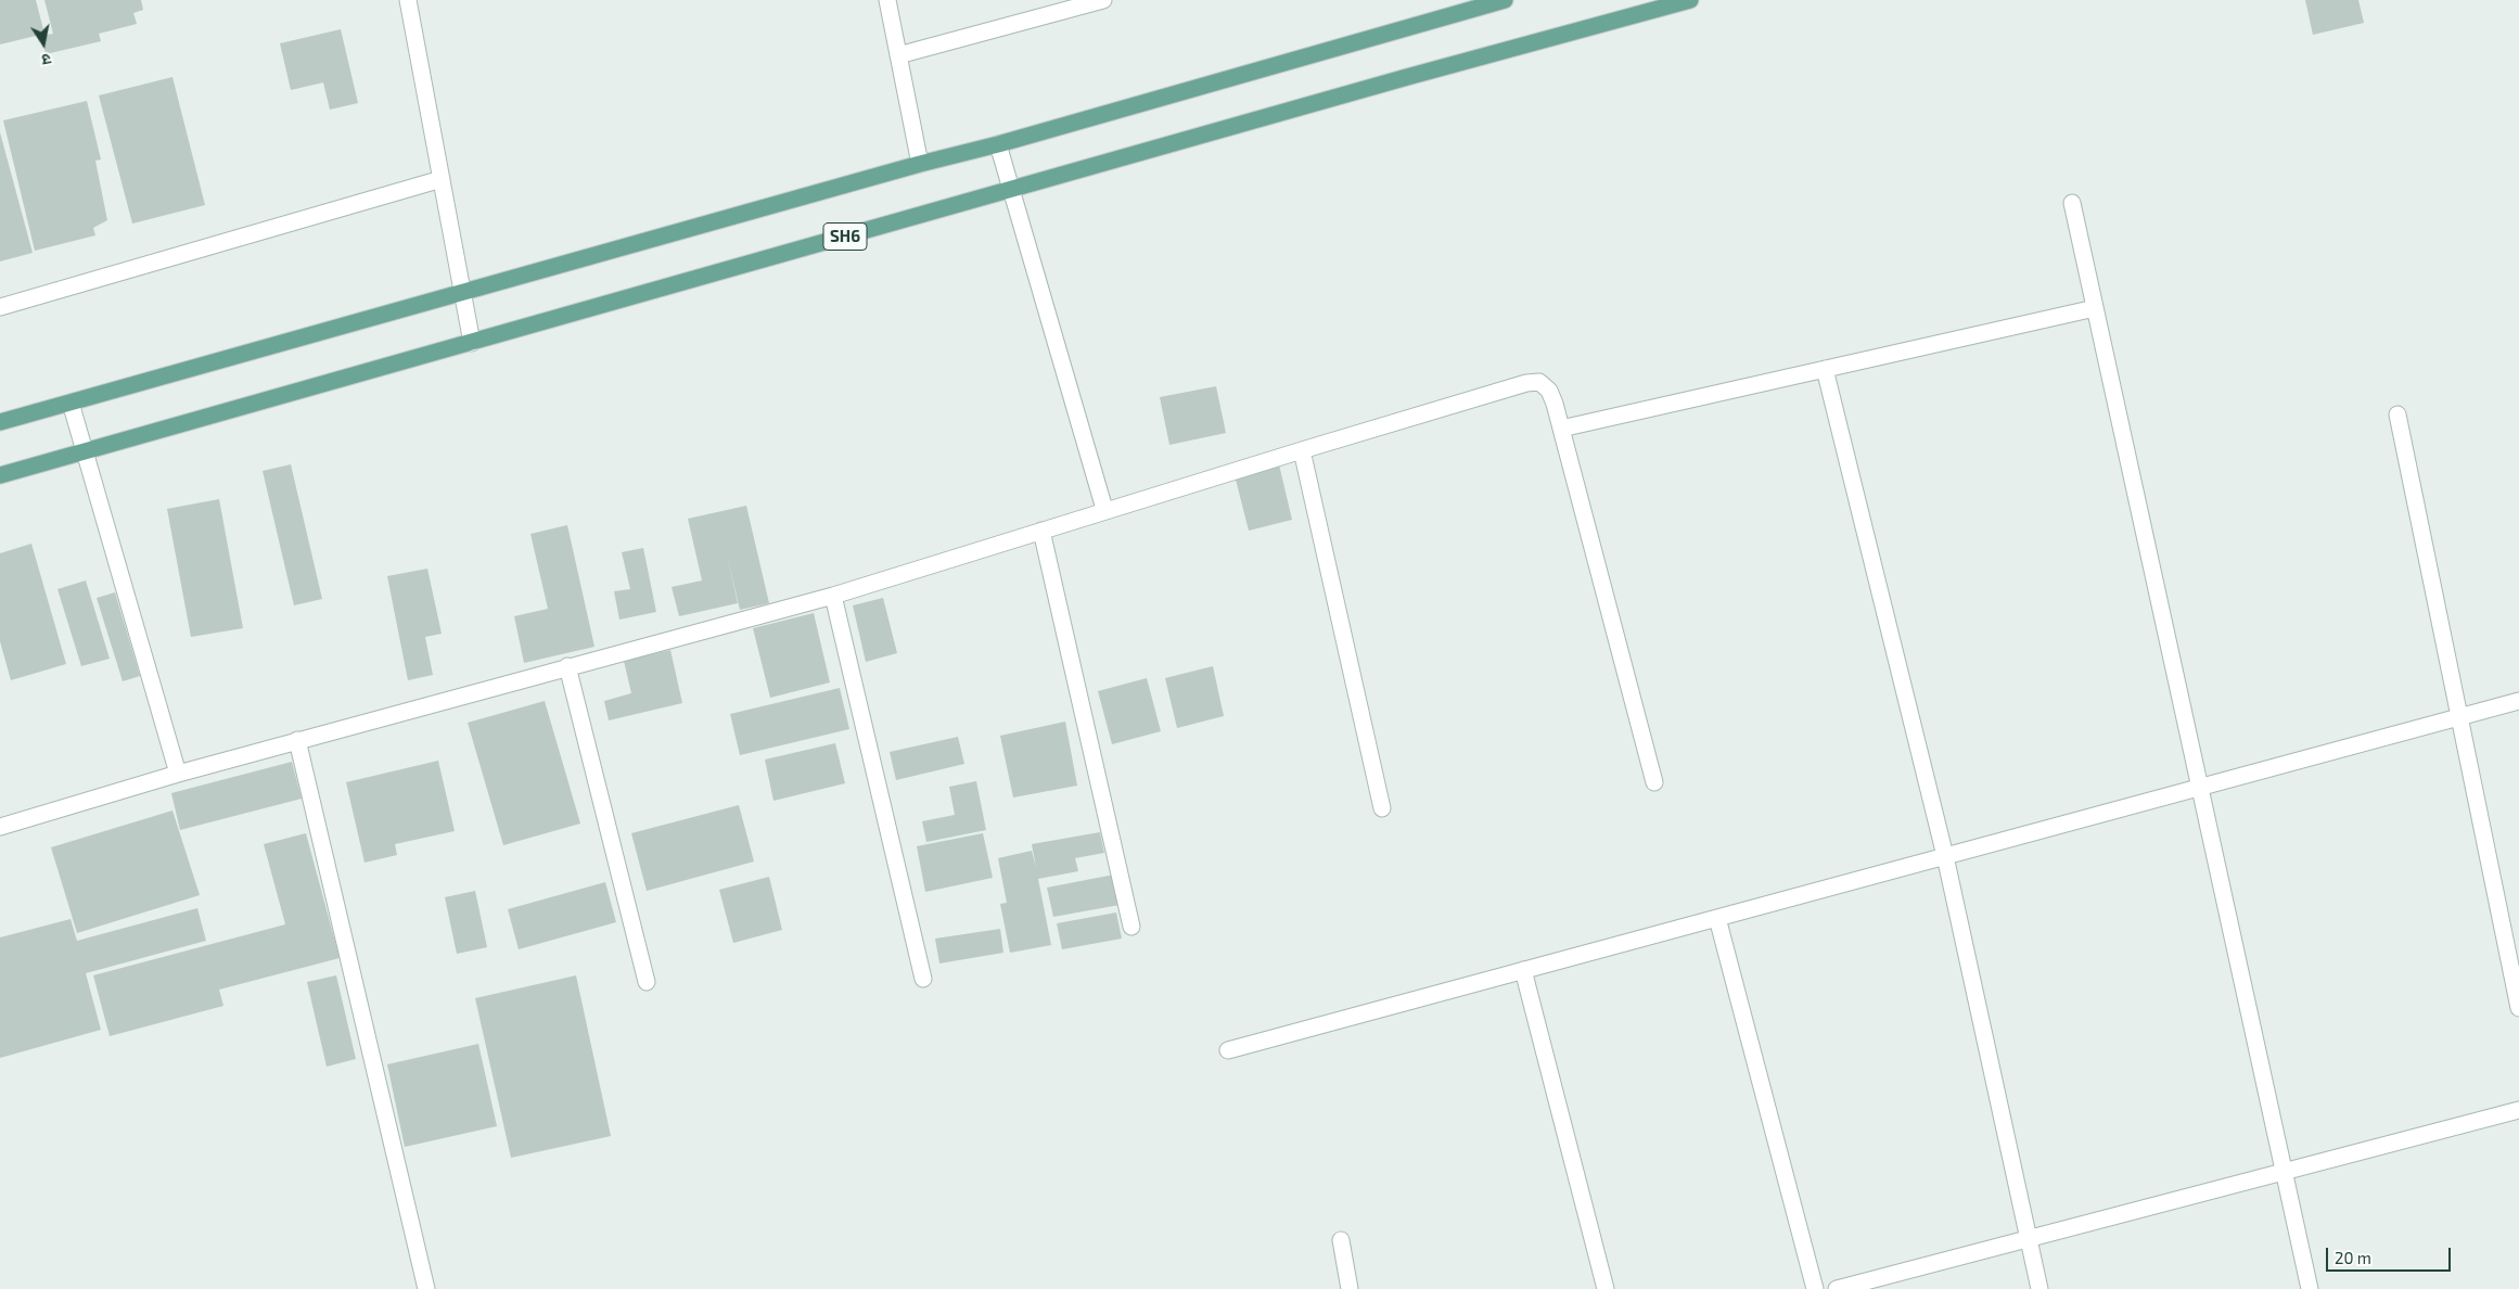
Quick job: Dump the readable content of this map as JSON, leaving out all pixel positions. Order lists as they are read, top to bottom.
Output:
{
  "streets": {
    "main road": ["SH6"]
  },
  "scale_bar": "20 m",
  "north": "bottom"
}
